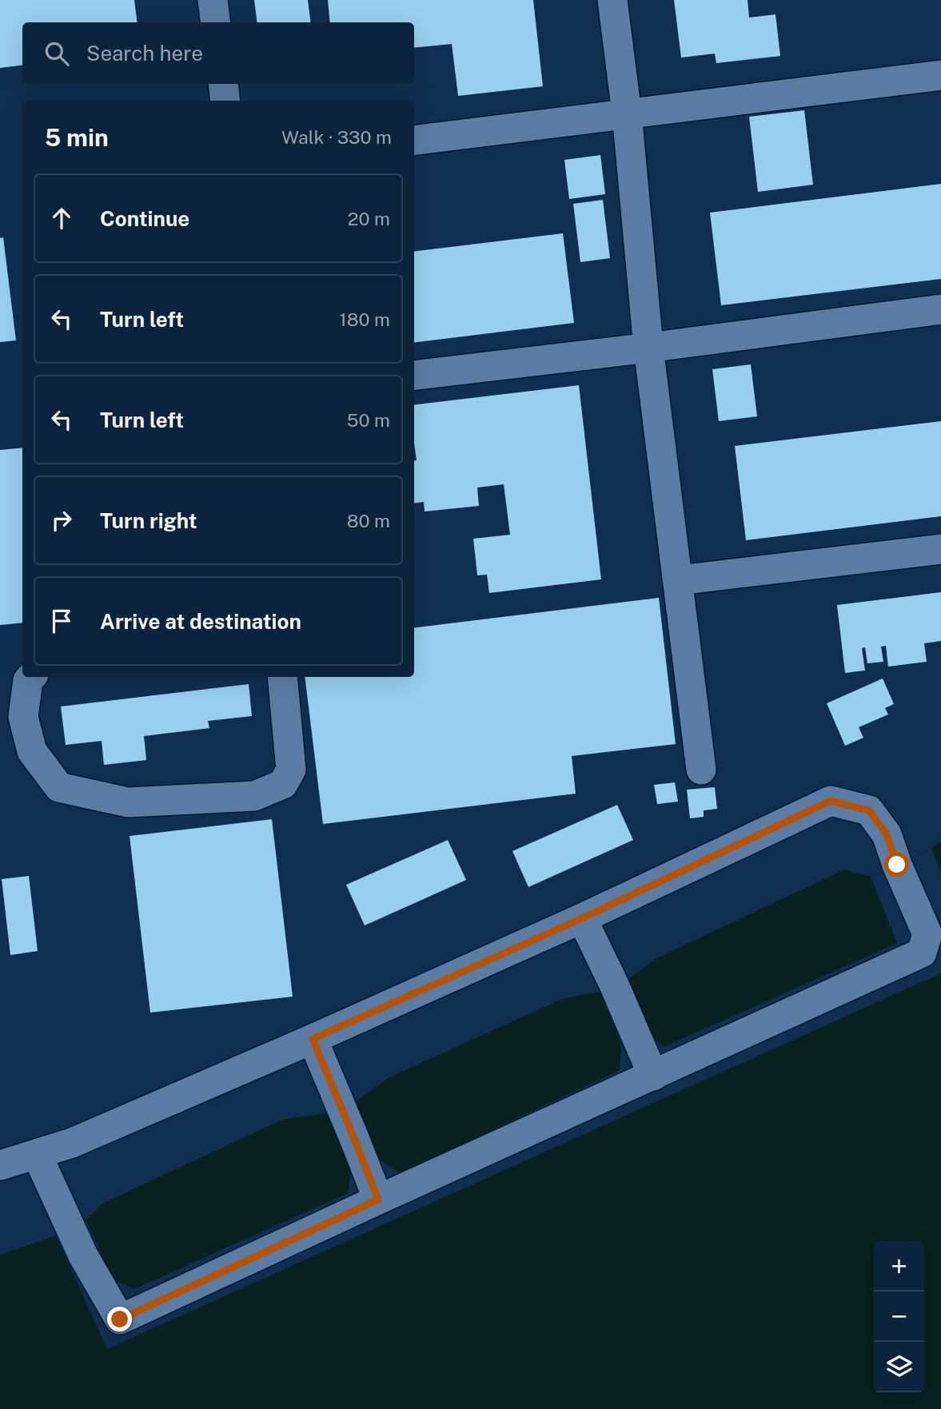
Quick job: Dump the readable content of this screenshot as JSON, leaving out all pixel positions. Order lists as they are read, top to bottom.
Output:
{
  "page": {
    "search": "Search here",
    "heading": ["5 min", "Walk · 330 m"],
    "list": [
      ["Continue", "20 m"],
      ["Turn left", "180 m"],
      ["Turn left", "50 m"],
      ["Turn right", "80 m"],
      "Arrive at destination"
    ],
    "map_buttons": ["+", "−"]
  }
}
